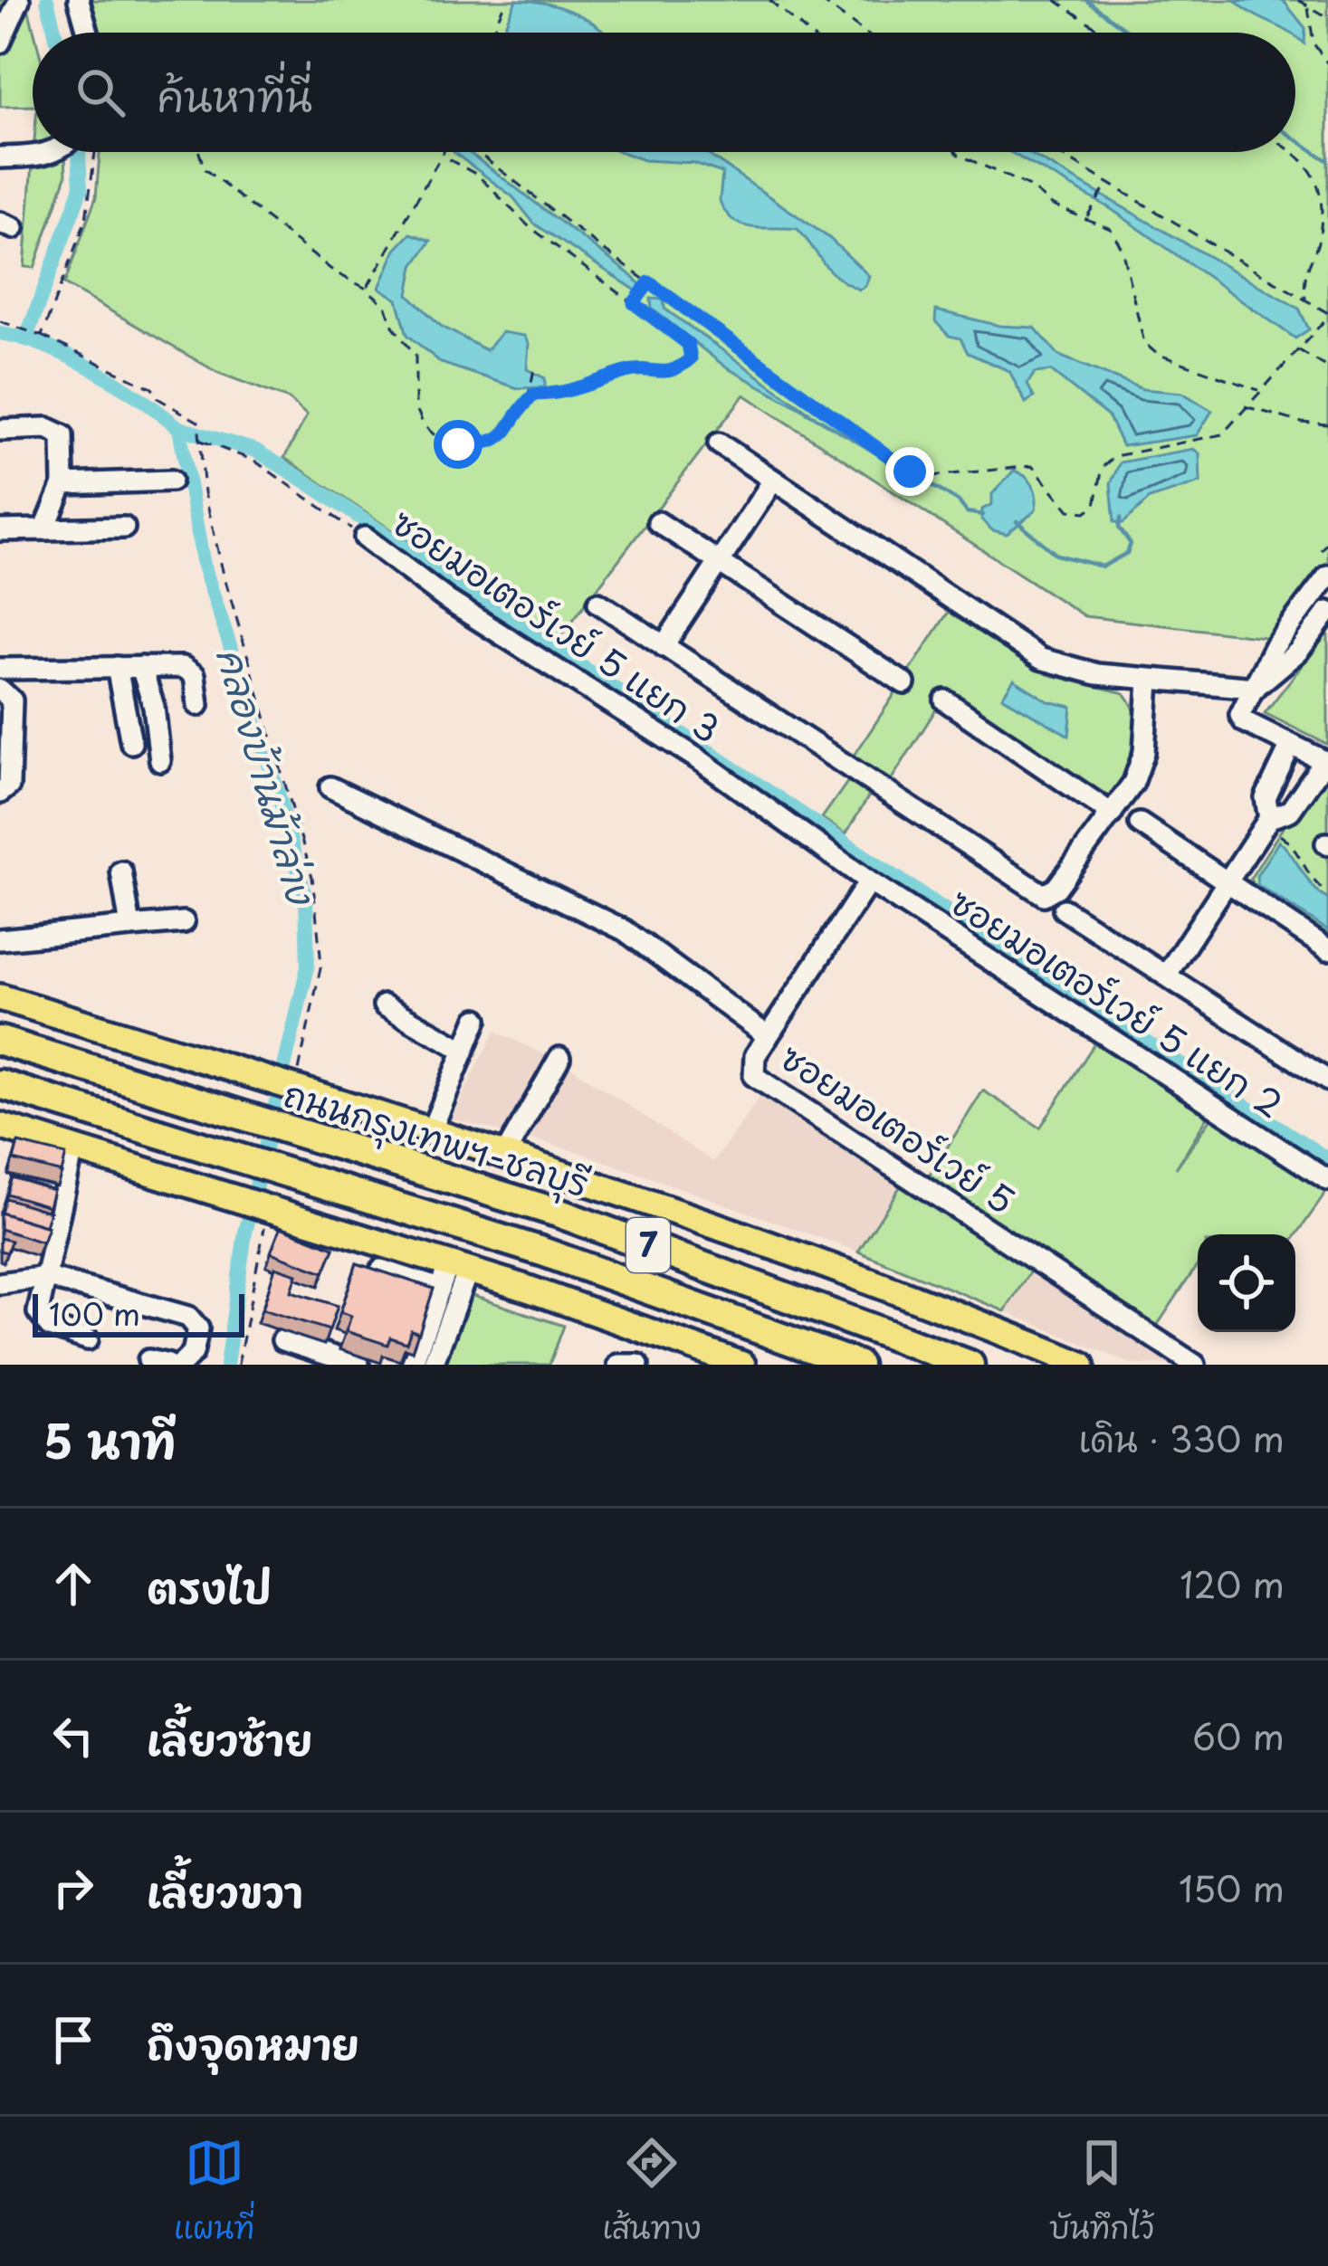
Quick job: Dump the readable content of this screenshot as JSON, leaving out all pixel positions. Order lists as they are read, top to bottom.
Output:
{
  "streets": {
    "highway": ["ถนนกรุงเทพฯ-ชลบุรี", "7"],
    "street": ["ซอยมอเตอร์เวย์ 5 แยก 3", "ซอยมอเตอร์เวย์ 5 แยก 2", "ซอยมอเตอร์เวย์ 5"]
  },
  "crossings": [
    ["ซอยมอเตอร์เวย์ 5 แยก 3", "ซอยมอเตอร์เวย์ 5 แยก 2"],
    ["ซอยมอเตอร์เวย์ 5 แยก 3", "ซอยมอเตอร์เวย์ 5"],
    ["ซอยมอเตอร์เวย์ 5 แยก 2", "ซอยมอเตอร์เวย์ 5"]
  ],
  "water": ["คลองบ้านม้าล่าง"],
  "scale_bar": "100 m",
  "page": {
    "search": "ค้นหาที่นี่",
    "scale": "100 m",
    "heading": ["5 นาที", "เดิน · 330 m"],
    "list": [
      ["ตรงไป", "120 m"],
      ["เลี้ยวซ้าย", "60 m"],
      ["เลี้ยวขวา", "150 m"],
      "ถึงจุดหมาย"
    ],
    "nav": ["แผนที่", "เส้นทาง", "บันทึกไว้"]
  }
}
